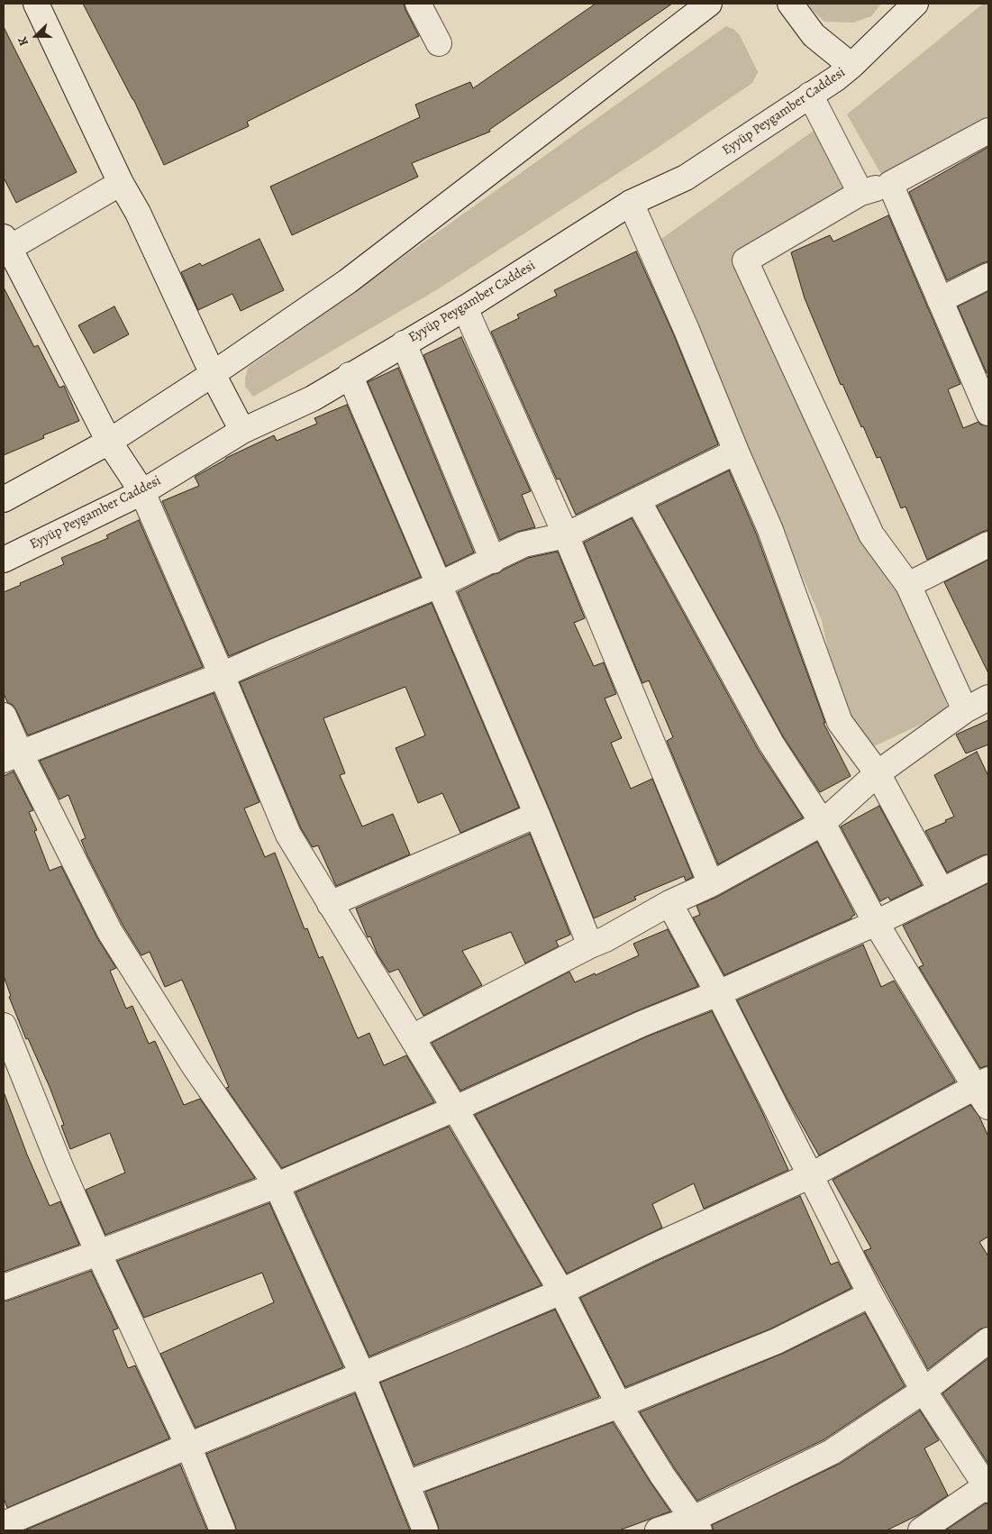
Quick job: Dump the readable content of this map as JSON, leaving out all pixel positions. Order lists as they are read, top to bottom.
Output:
{
  "streets": {
    "street": ["Eyyüp Peygamber Caddesi"]
  },
  "north": "left"
}
